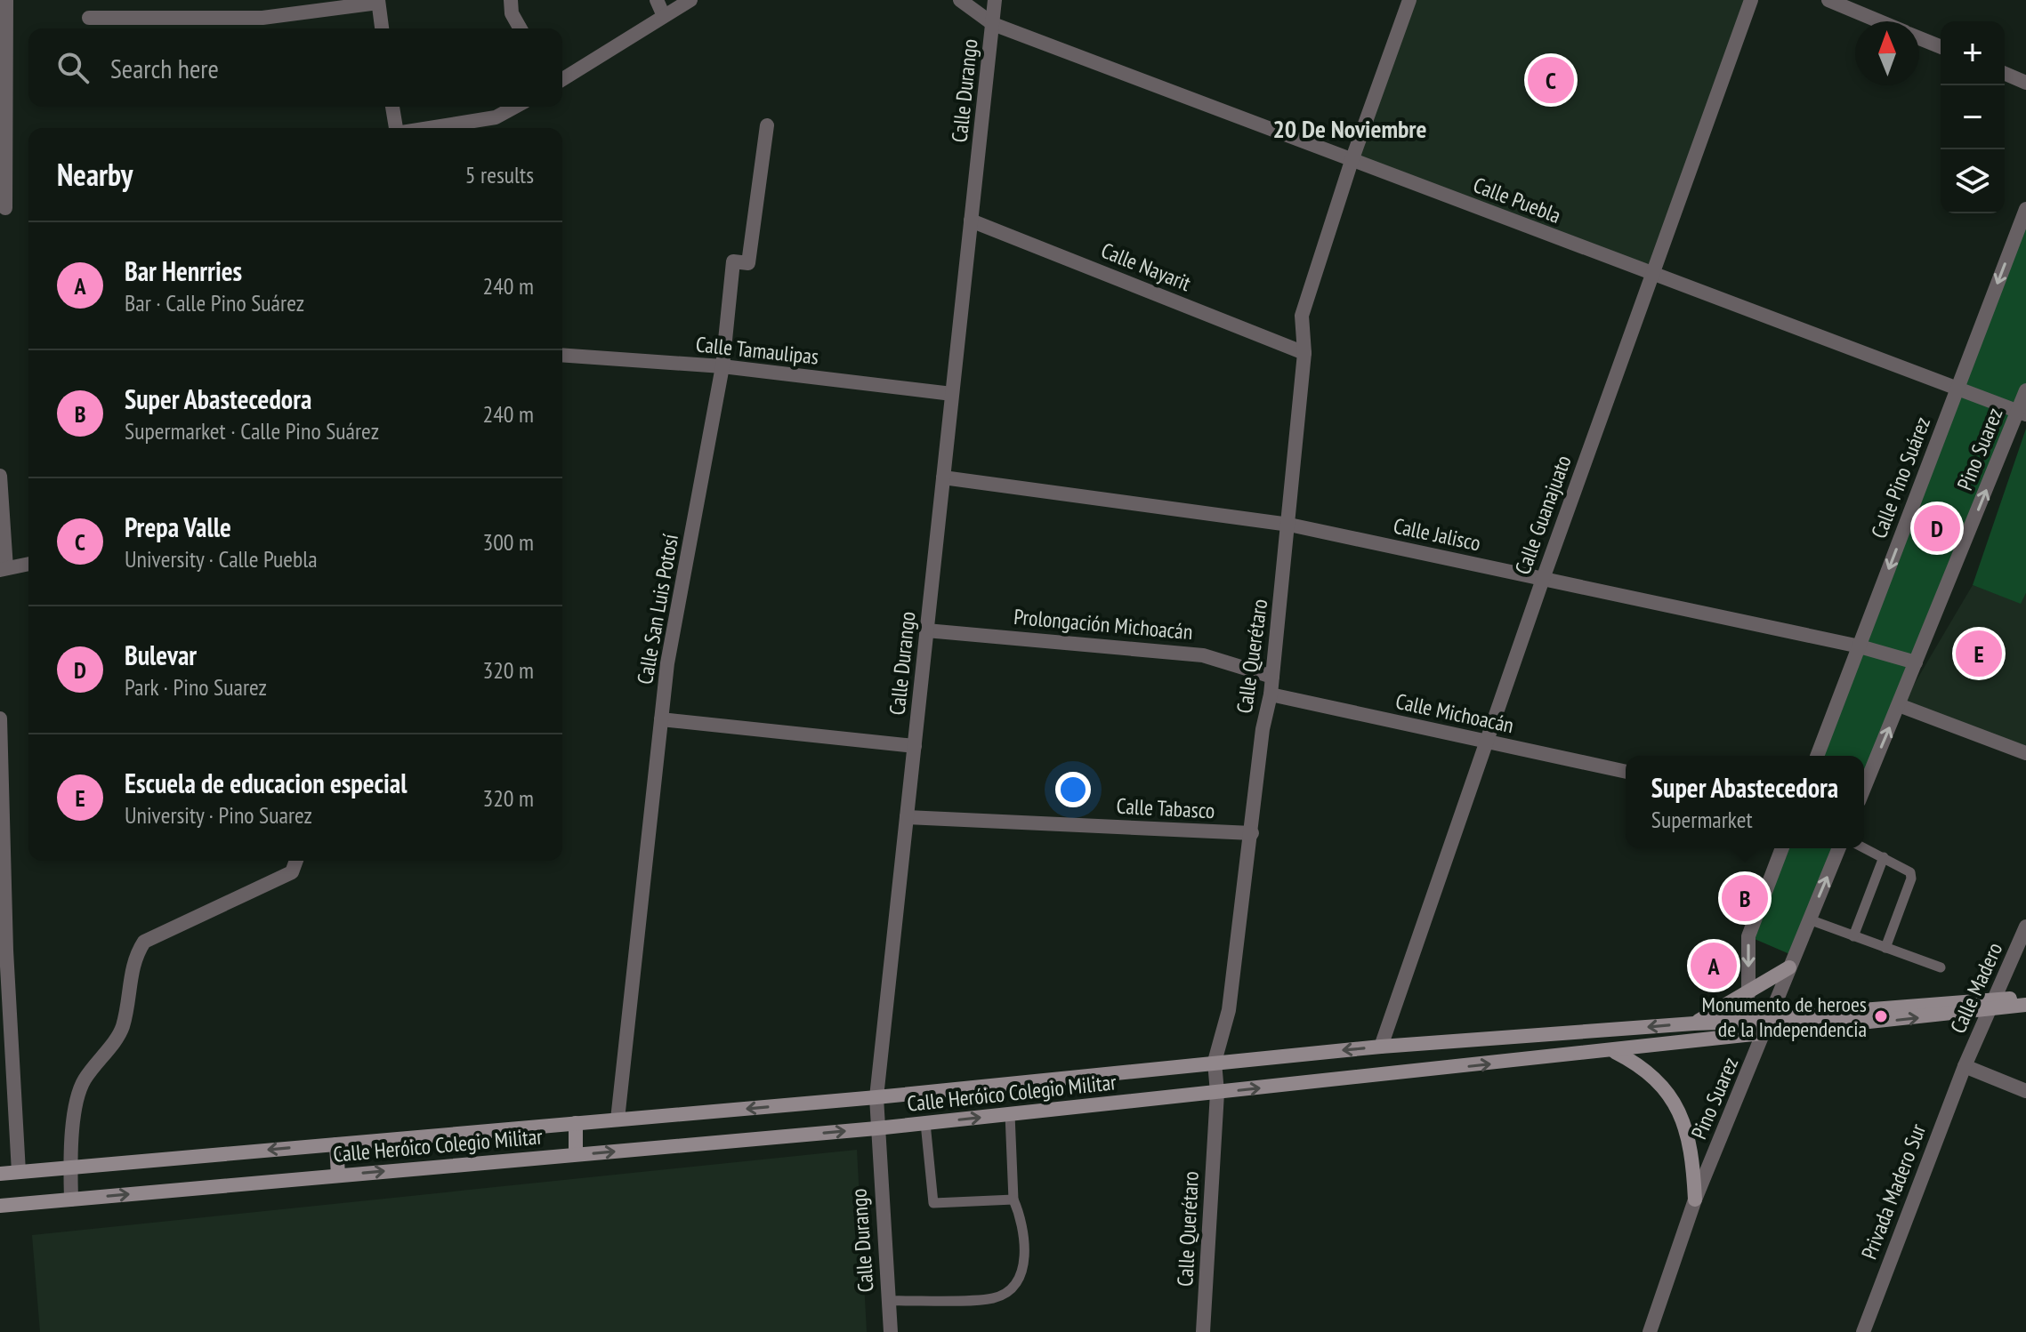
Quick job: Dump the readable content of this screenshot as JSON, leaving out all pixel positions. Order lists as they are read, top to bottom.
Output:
{
  "streets": {
    "main road": ["Calle Heróico Colegio Militar"],
    "street": [
      "Calle Durango",
      "Calle Puebla",
      "Calle Nayarit",
      "Calle Tamaulipas",
      "Pino Suarez",
      "Calle Pino Suárez",
      "Calle Guanajuato",
      "Calle Jalisco",
      "Calle San Luis Potosí",
      "Prolongación Michoacán",
      "Calle Querétaro",
      "Calle Michoacán",
      "Calle Tabasco",
      "Calle Madero",
      "Privada Madero Sur"
    ]
  },
  "crossings": [
    ["Calle Durango", "Calle Puebla"],
    ["Calle Durango", "Calle Nayarit"],
    ["Calle Durango", "Calle Tamaulipas"],
    ["Calle Durango", "Calle Jalisco"],
    ["Calle Durango", "Prolongación Michoacán"],
    ["Calle Durango", "Calle Tabasco"],
    ["Calle Durango", "Calle Heróico Colegio Militar"],
    ["Calle Puebla", "Pino Suarez"],
    ["Calle Puebla", "Calle Pino Suárez"],
    ["Calle Puebla", "Calle Guanajuato"],
    ["Calle Puebla", "Calle Querétaro"],
    ["Calle Nayarit", "Calle Querétaro"],
    ["Calle Tamaulipas", "Calle San Luis Potosí"],
    ["Pino Suarez", "Calle Jalisco"],
    ["Pino Suarez", "Calle Heróico Colegio Militar"],
    ["Calle Pino Suárez", "Calle Jalisco"],
    ["Calle Guanajuato", "Calle Jalisco"],
    ["Calle Guanajuato", "Calle Michoacán"],
    ["Calle Guanajuato", "Calle Heróico Colegio Militar"],
    ["Calle Jalisco", "Calle Querétaro"],
    ["Calle San Luis Potosí", "Calle Heróico Colegio Militar"],
    ["Prolongación Michoacán", "Calle Querétaro"],
    ["Calle Querétaro", "Calle Michoacán"],
    ["Calle Querétaro", "Calle Tabasco"],
    ["Calle Querétaro", "Calle Heróico Colegio Militar"],
    ["Calle Madero", "Calle Heróico Colegio Militar"],
    ["Calle Madero", "Privada Madero Sur"]
  ],
  "one_way": ["Pino Suarez", "Calle Pino Suárez"],
  "districts": ["20 De Noviembre"],
  "places": ["Monumento de heroes de la Independencia"],
  "north": "top",
  "page": {
    "map_buttons": ["+", "−"],
    "search": "Search here",
    "pins": [
      "C",
      "D",
      "E",
      "B",
      "A"
    ],
    "heading": ["Nearby", "5 results"],
    "list": [
      {
        "mark": "A",
        "name": "Bar Henrries",
        "note": "Bar · Calle Pino Suárez",
        "value": "240 m"
      },
      {
        "mark": "B",
        "name": "Super Abastecedora",
        "note": "Supermarket · Calle Pino Suárez",
        "value": "240 m"
      },
      {
        "mark": "C",
        "name": "Prepa Valle",
        "note": "University · Calle Puebla",
        "value": "300 m"
      },
      {
        "mark": "D",
        "name": "Bulevar",
        "note": "Park · Pino Suarez",
        "value": "320 m"
      },
      {
        "mark": "E",
        "name": "Escuela de educacion especial",
        "note": "University · Pino Suarez",
        "value": "320 m"
      }
    ],
    "popup": ["Super Abastecedora", "Supermarket"]
  }
}
